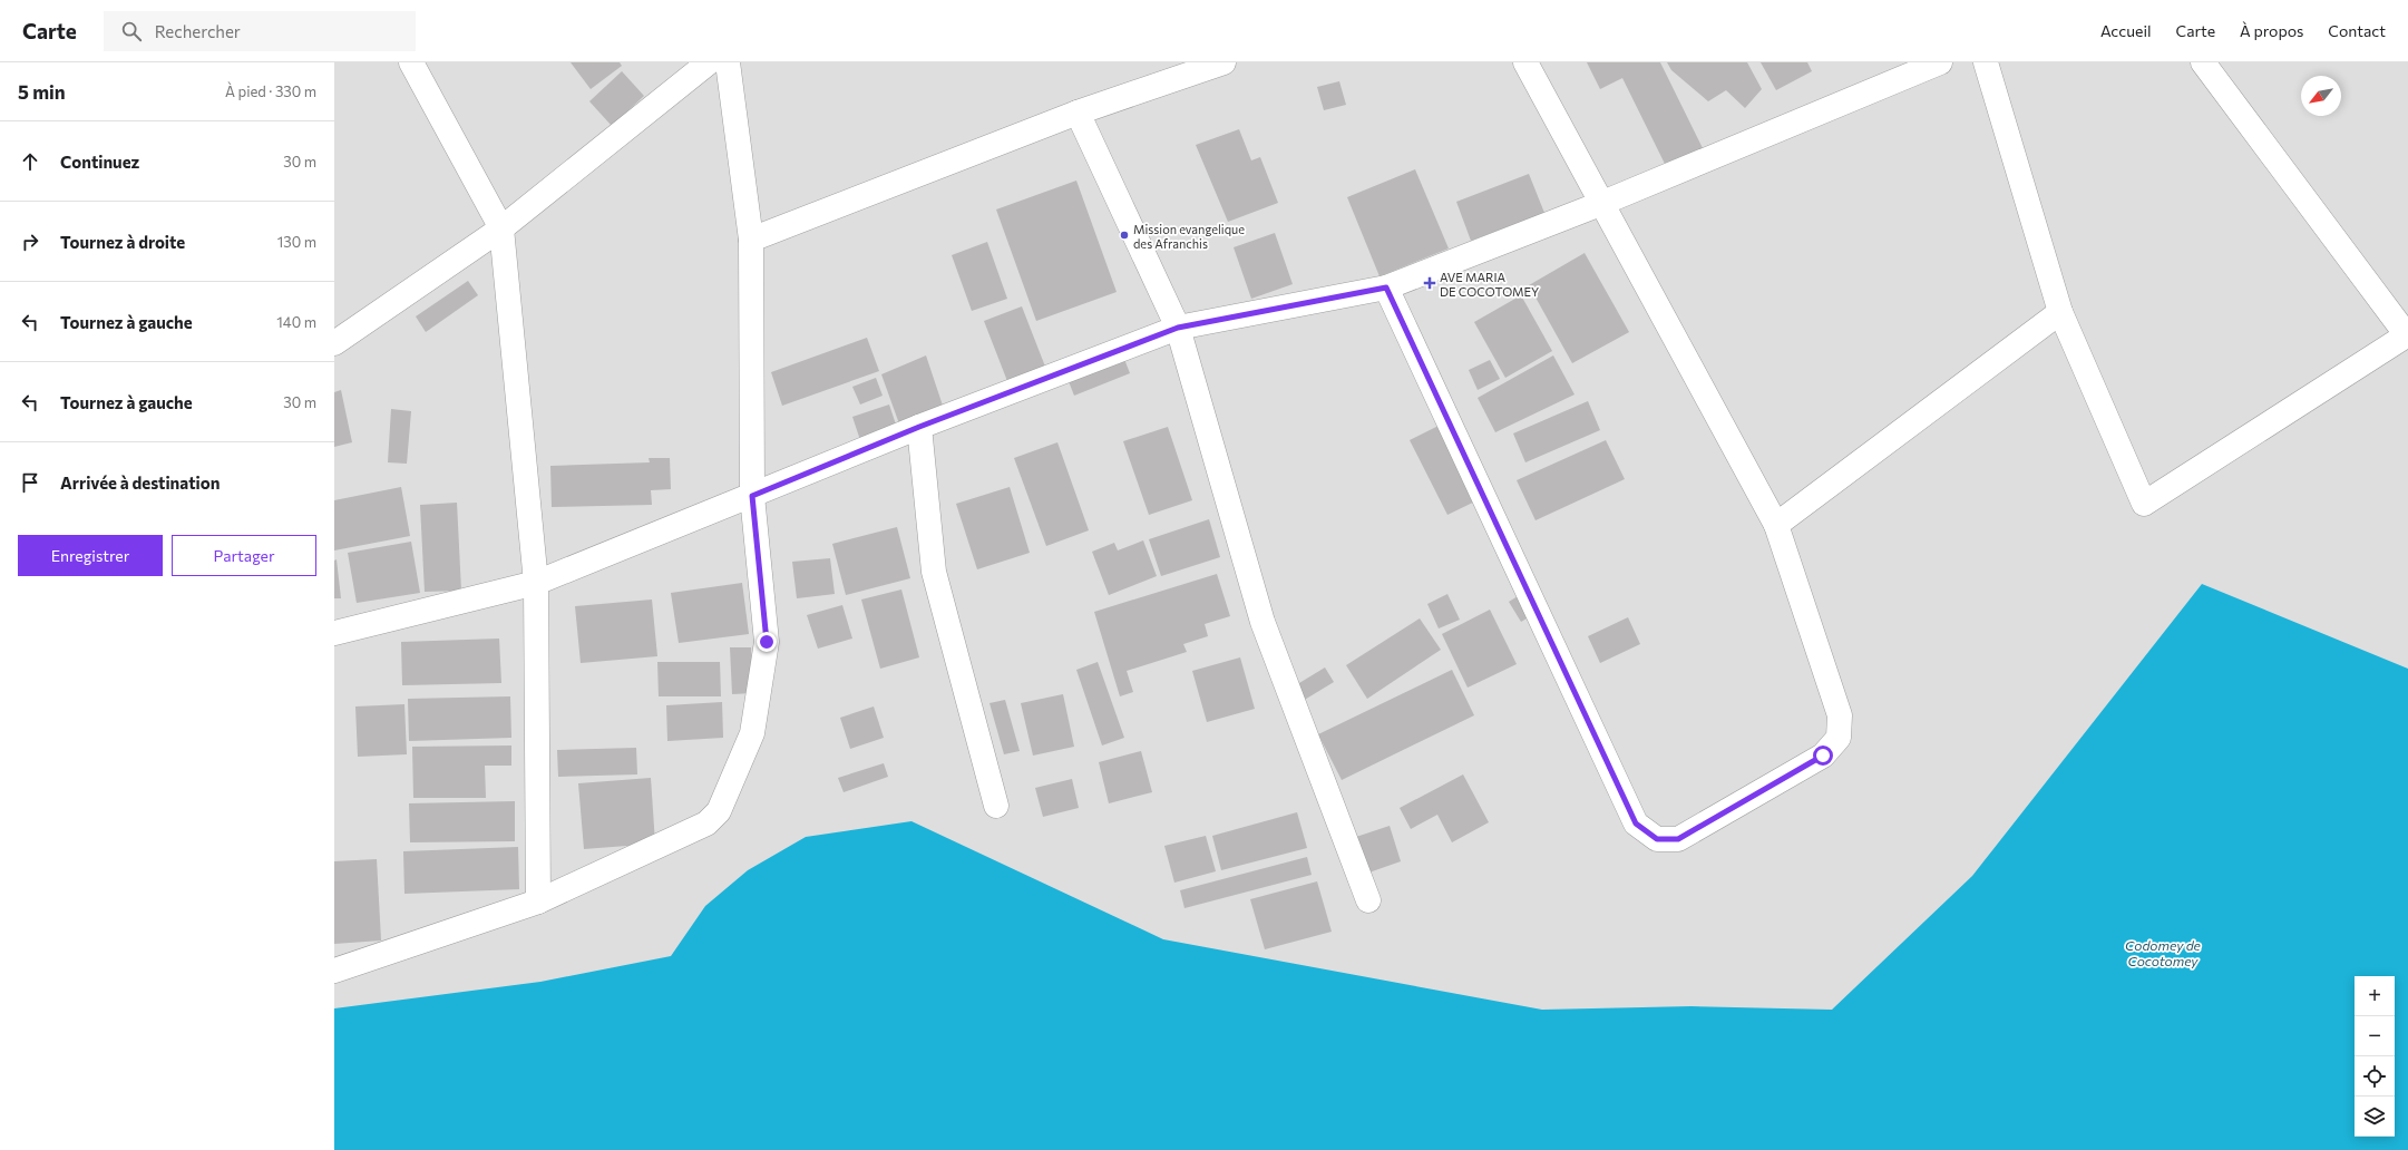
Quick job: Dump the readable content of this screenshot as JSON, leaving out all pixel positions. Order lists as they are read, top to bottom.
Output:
{
  "water": ["Codomey de Cocotomey"],
  "places": {
    "other": ["Mission evangelique des Afranchis"],
    "health": ["AVE MARIA DE COCOTOMEY"]
  },
  "north": "bottom left",
  "page": {
    "header": "Carte",
    "search": "Rechercher",
    "nav": [
      "Accueil",
      "Carte",
      "À propos",
      "Contact"
    ],
    "heading": ["5 min", "À pied · 330 m"],
    "list": [
      ["Continuez", "30 m"],
      ["Tournez à droite", "130 m"],
      ["Tournez à gauche", "140 m"],
      ["Tournez à gauche", "30 m"],
      "Arrivée à destination"
    ],
    "buttons": ["Enregistrer", "Partager"],
    "map_buttons": ["+", "−"]
  }
}
